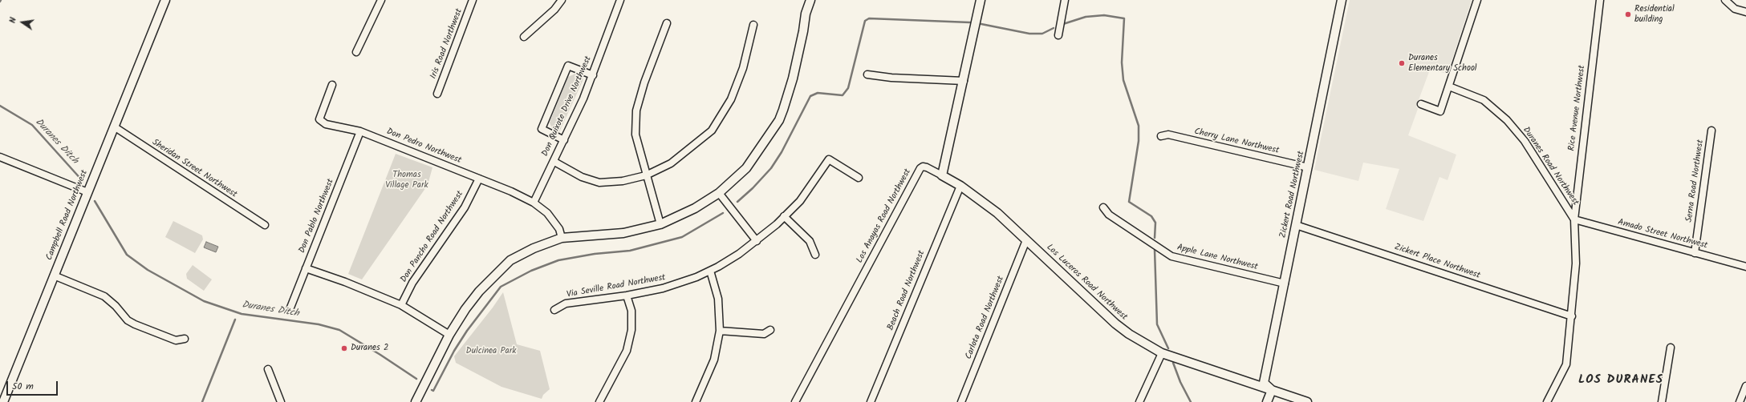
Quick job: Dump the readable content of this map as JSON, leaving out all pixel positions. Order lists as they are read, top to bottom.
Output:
{
  "streets": {
    "street": [
      "Iris Road Northwest",
      "Don Quixote Drive Northwest",
      "Rice Avenue Northwest",
      "Cherry Lane Northwest",
      "Don Pedro Northwest",
      "Duranes Road Northwest",
      "Sheridan Street Northwest",
      "Serna Road Northwest",
      "Zickert Road Northwest",
      "Campbell Road Northwest",
      "Don Pablo Northwest",
      "Los Anayas Road Northwest",
      "Amado Street Northwest",
      "Don Pancho Road Northwest",
      "Apple Lane Northwest",
      "Zickert Place Northwest",
      "Los Luceros Road Northwest",
      "Via Seville Road Northwest",
      "Beach Road Northwest",
      "Carlota Road Northwest"
    ]
  },
  "crossings": [
    ["Don Quixote Drive Northwest", "Don Pedro Northwest"],
    ["Rice Avenue Northwest", "Duranes Road Northwest"],
    ["Rice Avenue Northwest", "Amado Street Northwest"],
    ["Cherry Lane Northwest", "Zickert Road Northwest"],
    ["Don Pedro Northwest", "Don Pablo Northwest"],
    ["Don Pedro Northwest", "Don Pancho Road Northwest"],
    ["Duranes Road Northwest", "Amado Street Northwest"],
    ["Duranes Road Northwest", "Zickert Place Northwest"],
    ["Sheridan Street Northwest", "Campbell Road Northwest"],
    ["Serna Road Northwest", "Amado Street Northwest"],
    ["Zickert Road Northwest", "Apple Lane Northwest"],
    ["Zickert Road Northwest", "Zickert Place Northwest"],
    ["Zickert Road Northwest", "Los Luceros Road Northwest"],
    ["Los Anayas Road Northwest", "Los Luceros Road Northwest"],
    ["Los Luceros Road Northwest", "Beach Road Northwest"],
    ["Los Luceros Road Northwest", "Carlota Road Northwest"]
  ],
  "districts": ["LOS DURANES"],
  "water": ["Duranes Ditch"],
  "parks": ["Thomas Village Park", "Dulcinea Park"],
  "places": ["Residential building", "Duranes Elementary School", "Duranes 2"],
  "scale_bar": "50 m",
  "north": "left"
}
